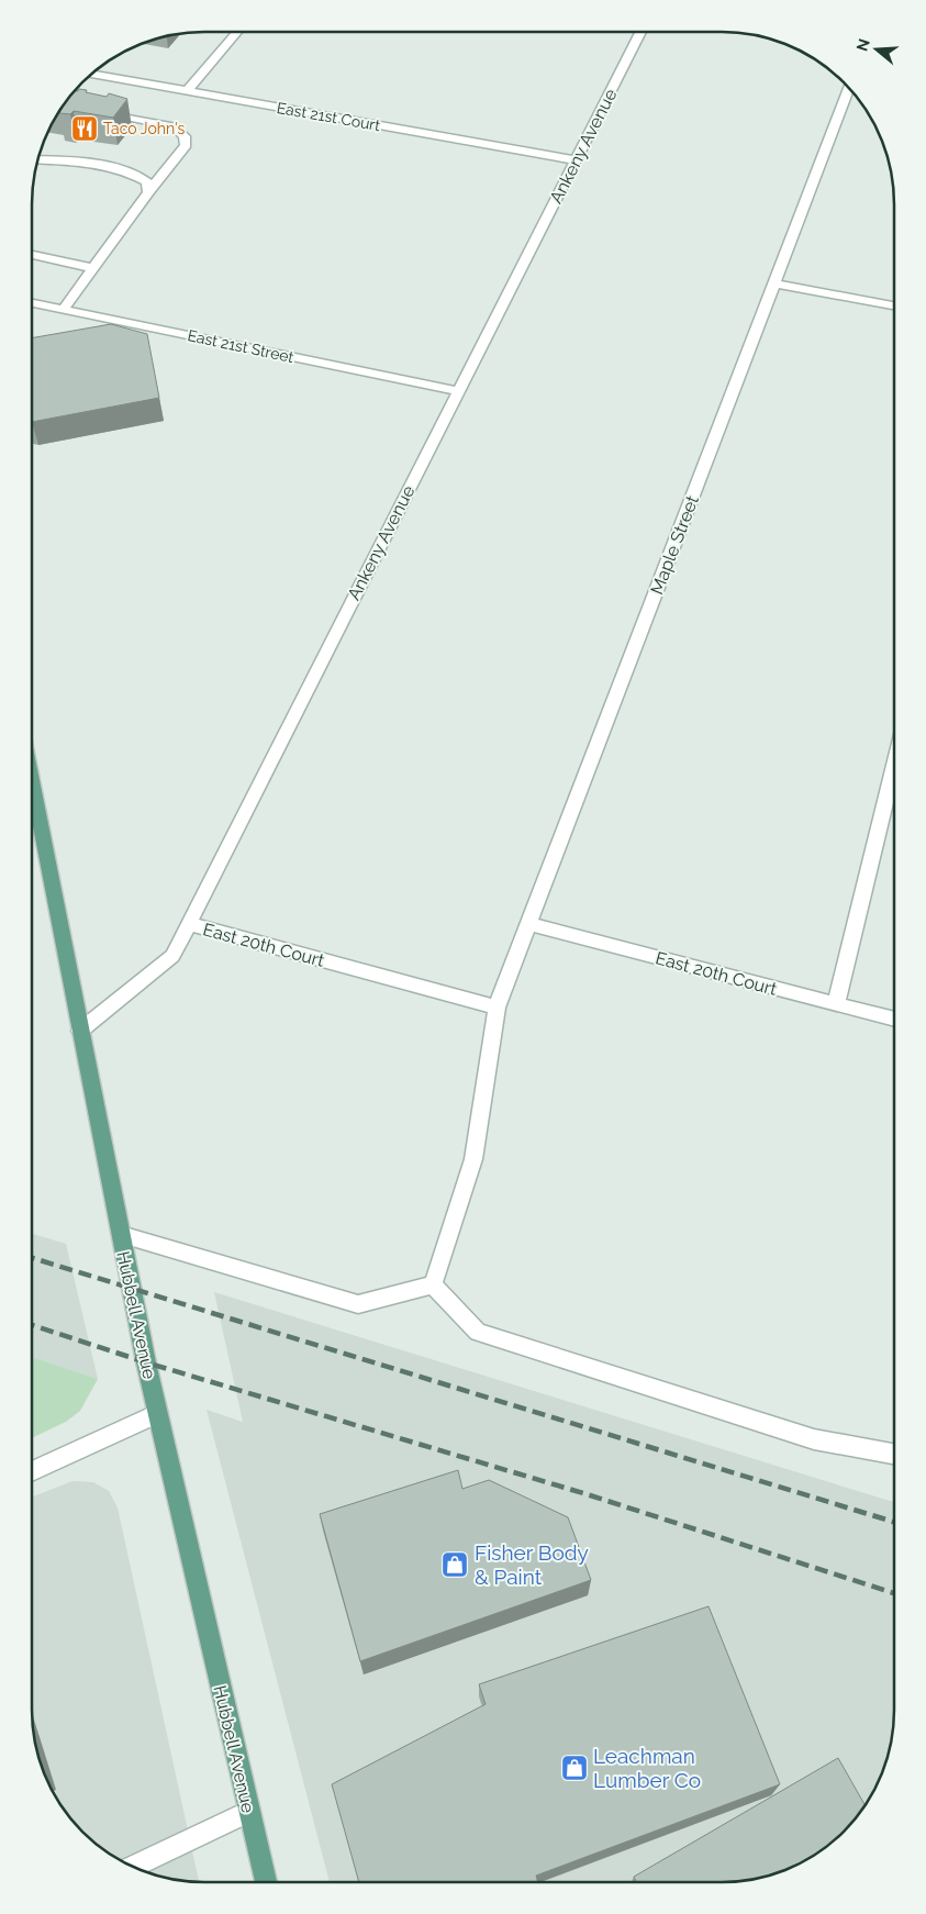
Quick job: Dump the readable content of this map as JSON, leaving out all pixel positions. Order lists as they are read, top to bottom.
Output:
{
  "streets": {
    "main road": ["Hubbell Avenue"],
    "street": [
      "East 21st Court",
      "Ankeny Avenue",
      "East 21st Street",
      "Maple Street",
      "East 20th Court"
    ]
  },
  "crossings": [
    ["East 21st Court", "Ankeny Avenue"],
    ["Ankeny Avenue", "East 21st Street"],
    ["Ankeny Avenue", "East 20th Court"],
    ["Ankeny Avenue", "Hubbell Avenue"],
    ["Maple Street", "East 20th Court"]
  ],
  "places": {
    "restaurant": ["Taco John's"],
    "shop": ["Fisher Body & Paint", "Leachman Lumber Co"]
  },
  "north": "left"
}
